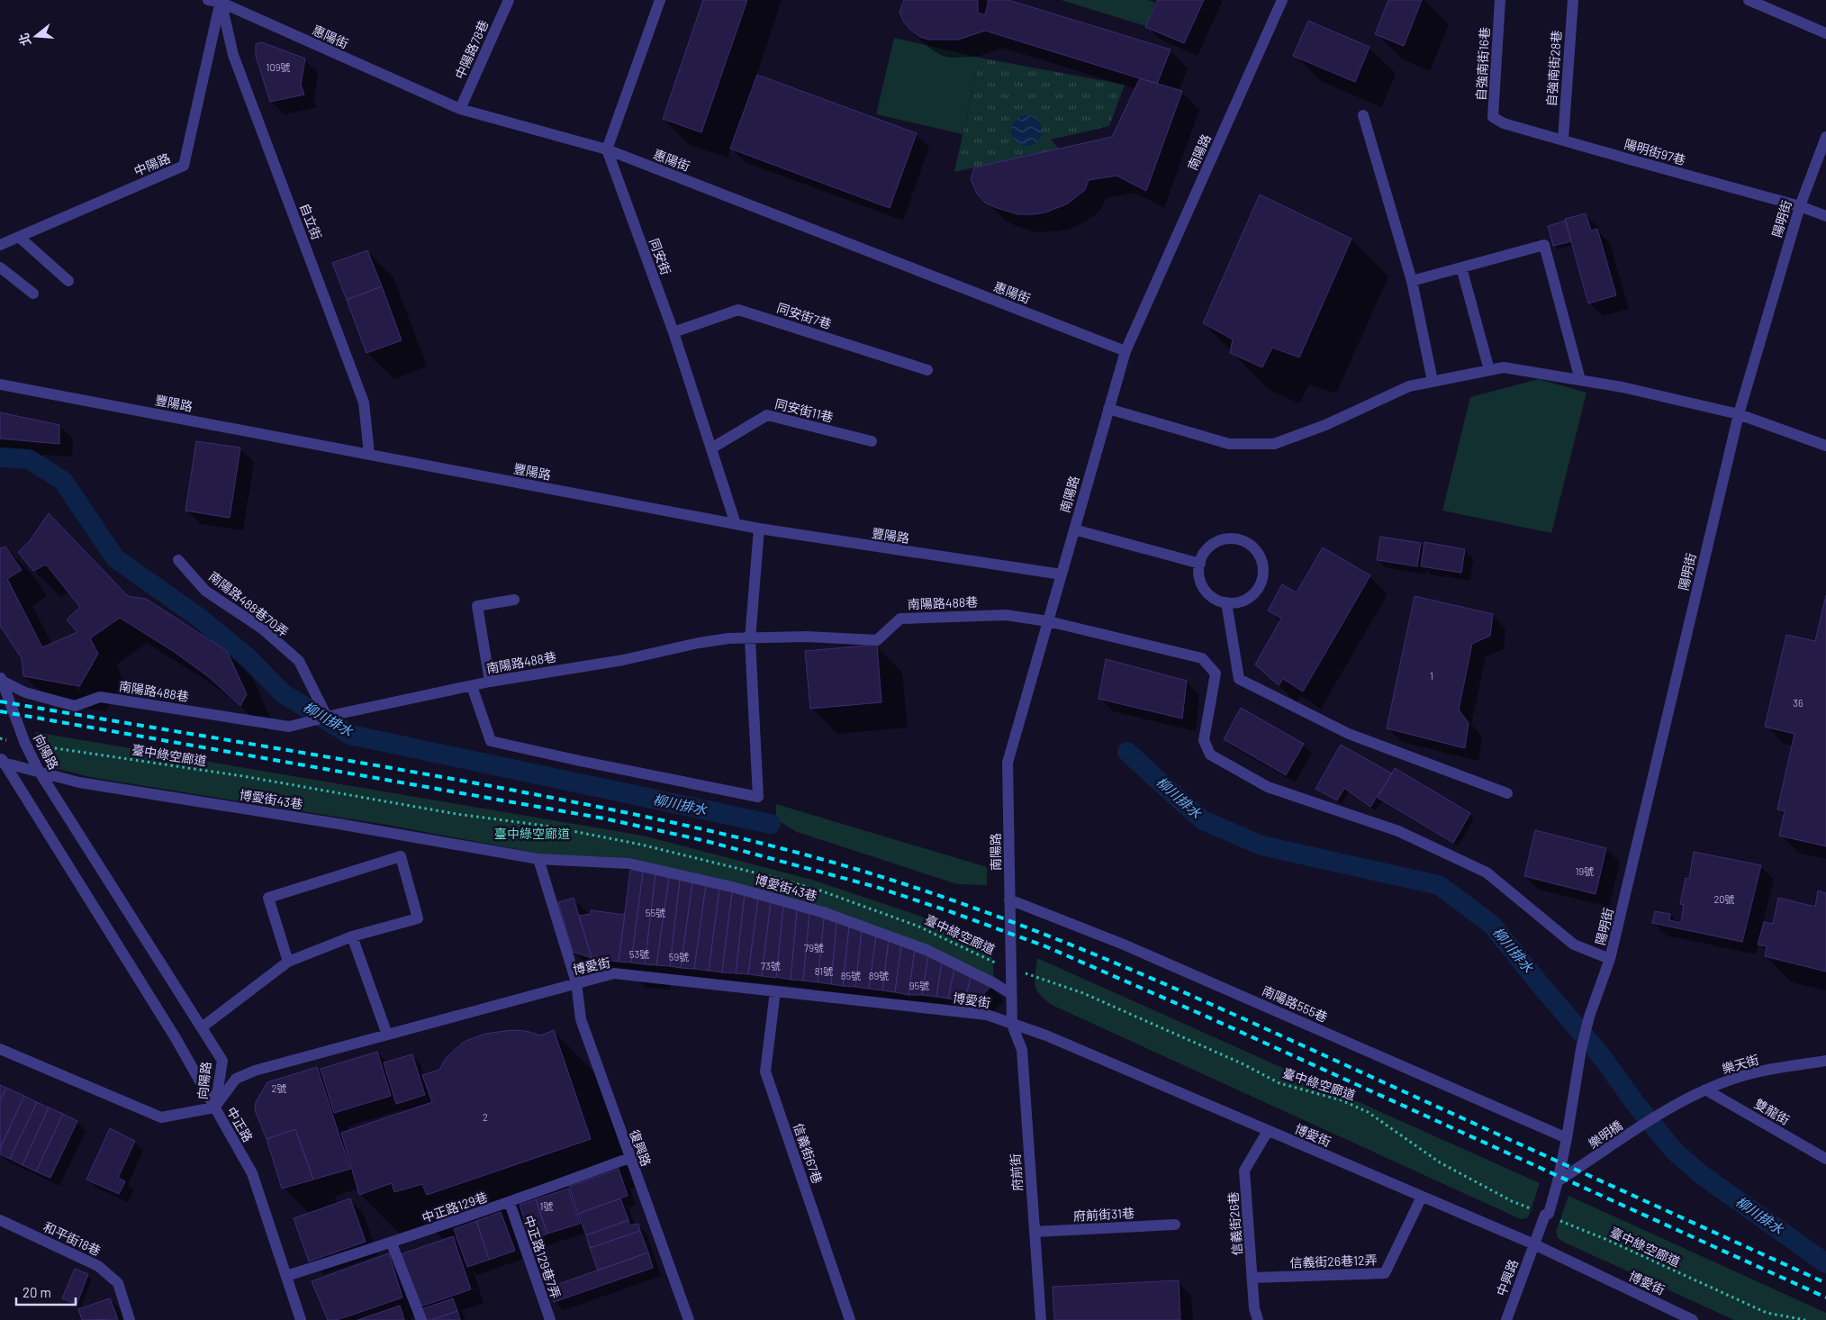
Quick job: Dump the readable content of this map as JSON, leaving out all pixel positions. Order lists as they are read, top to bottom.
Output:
{
  "streets": {
    "street": [
      "惠陽街",
      "中陽路78巷",
      "自強南街16巷",
      "自強南街28巷",
      "南陽路",
      "陽明街97巷",
      "中陽路",
      "陽明街",
      "自立街",
      "同安街",
      "同安街7巷",
      "豐陽路",
      "同安街11巷",
      "南陽路488巷",
      "南陽路488巷70弄",
      "向陽路",
      "博愛街43巷",
      "博愛街",
      "南陽路555巷",
      "樂天街",
      "雙龍街",
      "中正路",
      "樂明橋",
      "復興路",
      "信義街67巷",
      "府前街",
      "中正路129巷",
      "府前街31巷",
      "信義街26巷",
      "和平街18巷",
      "中正路129巷7弄",
      "信義街26巷12弄",
      "中興路"
    ],
    "path": ["臺中綠空廊道"]
  },
  "crossings": [
    ["惠陽街", "中陽路78巷"],
    ["惠陽街", "南陽路"],
    ["惠陽街", "中陽路"],
    ["惠陽街", "自立街"],
    ["惠陽街", "同安街"],
    ["自強南街16巷", "陽明街97巷"],
    ["自強南街28巷", "陽明街97巷"],
    ["南陽路", "豐陽路"],
    ["南陽路", "南陽路488巷"],
    ["南陽路", "臺中綠空廊道"],
    ["南陽路", "博愛街43巷"],
    ["南陽路", "博愛街"],
    ["南陽路", "南陽路555巷"],
    ["南陽路", "府前街"],
    ["陽明街97巷", "陽明街"],
    ["中陽路", "自立街"],
    ["陽明街", "南陽路488巷"],
    ["陽明街", "南陽路555巷"],
    ["自立街", "豐陽路"],
    ["同安街", "同安街7巷"],
    ["同安街", "豐陽路"],
    ["同安街", "同安街11巷"],
    ["南陽路488巷", "南陽路488巷70弄"],
    ["南陽路488巷", "向陽路"],
    ["向陽路", "博愛街43巷"],
    ["向陽路", "博愛街"],
    ["向陽路", "中正路"],
    ["博愛街", "中正路"],
    ["博愛街", "復興路"],
    ["博愛街", "信義街67巷"],
    ["博愛街", "府前街"],
    ["博愛街", "信義街26巷"],
    ["博愛街", "信義街26巷12弄"],
    ["博愛街", "中興路"],
    ["樂天街", "雙龍街"],
    ["樂天街", "樂明橋"],
    ["中正路", "中正路129巷"],
    ["復興路", "中正路129巷"],
    ["府前街", "府前街31巷"],
    ["中正路129巷", "中正路129巷7弄"],
    ["信義街26巷", "信義街26巷12弄"]
  ],
  "water": ["柳川排水"],
  "parks": ["臺中綠空廊道"],
  "house_numbers": [
    "109號",
    "1",
    "36",
    "19號",
    "20號",
    "55號",
    "79號",
    "53號",
    "59號",
    "73號",
    "81號",
    "85號",
    "89號",
    "95號",
    "2號",
    "2",
    "1號"
  ],
  "scale_bar": "20 m",
  "north": "left"
}
